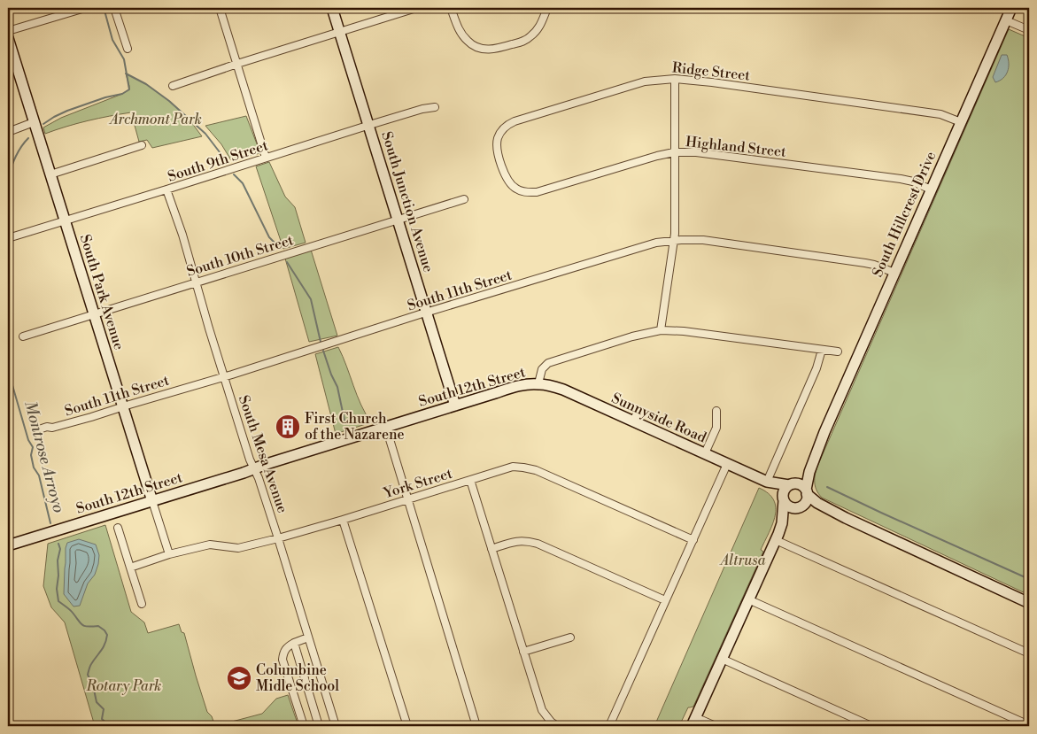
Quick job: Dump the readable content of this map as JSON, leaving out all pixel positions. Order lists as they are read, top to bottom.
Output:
{
  "streets": {
    "street": [
      "Ridge Street",
      "Highland Street",
      "South 9th Street",
      "South Junction Avenue",
      "South Hillcrest Drive",
      "South 10th Street",
      "South 11th Street",
      "South Park Avenue",
      "South 12th Street",
      "Sunnyside Road",
      "South Mesa Avenue",
      "York Street"
    ]
  },
  "crossings": [
    ["Ridge Street", "Highland Street"],
    ["Ridge Street", "South Hillcrest Drive"],
    ["Highland Street", "South Hillcrest Drive"],
    ["South 9th Street", "South Junction Avenue"],
    ["South 9th Street", "South Park Avenue"],
    ["South 9th Street", "South Mesa Avenue"],
    ["South Junction Avenue", "South 10th Street"],
    ["South Junction Avenue", "South 11th Street"],
    ["South Junction Avenue", "South 12th Street"],
    ["South Hillcrest Drive", "South 11th Street"],
    ["South 10th Street", "South Park Avenue"],
    ["South 10th Street", "South Mesa Avenue"],
    ["South 11th Street", "South Park Avenue"],
    ["South 11th Street", "South Mesa Avenue"],
    ["South Park Avenue", "South 12th Street"],
    ["South Park Avenue", "York Street"],
    ["South 12th Street", "Sunnyside Road"],
    ["South 12th Street", "South Mesa Avenue"],
    ["South Mesa Avenue", "York Street"]
  ],
  "water": ["Montrose Arroyo"],
  "parks": ["Archmont Park", "Altrusa", "Rotary Park"],
  "places": {
    "building": ["First Church of the Nazarene"],
    "school or university": ["Columbine Midle School"]
  }
}
